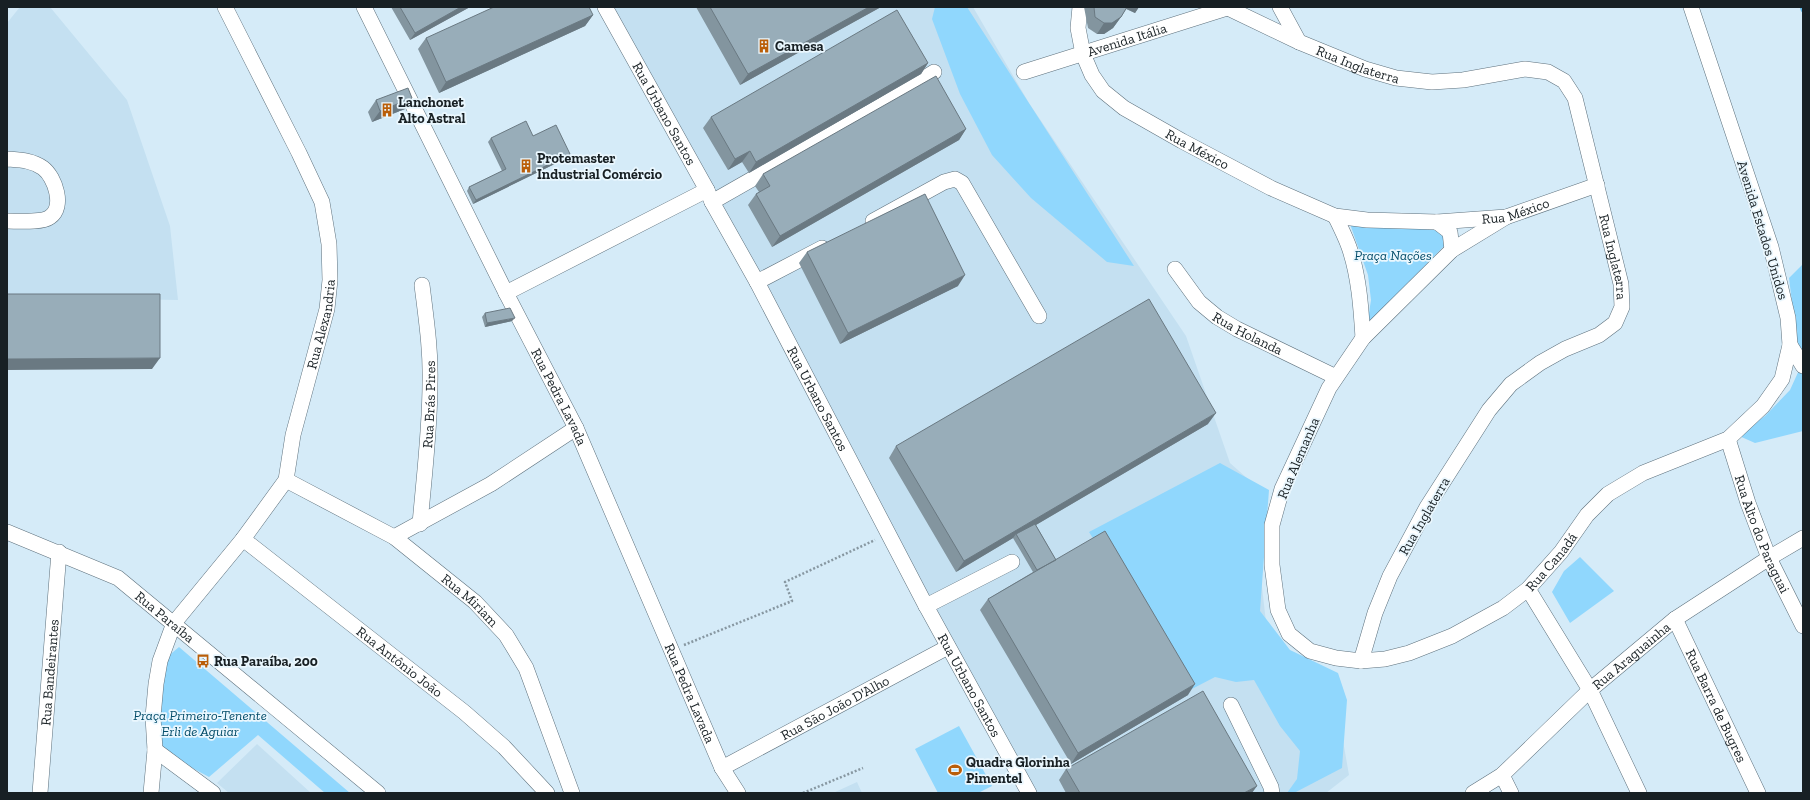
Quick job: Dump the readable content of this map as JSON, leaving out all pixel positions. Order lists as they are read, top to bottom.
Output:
{
  "streets": {
    "street": [
      "Avenida Itália",
      "Rua Inglaterra",
      "Rua Urbano Santos",
      "Rua México",
      "Avenida Estados Unidos",
      "Rua Alexandria",
      "Rua Holanda",
      "Rua Pedra Lavada",
      "Rua Brás Pires",
      "Rua Alemanha",
      "Rua Alto do Paraguai",
      "Rua Canadá",
      "Rua Miriam",
      "Rua Paraíba",
      "Rua Araguainha",
      "Rua Antônio João",
      "Rua Bandeirantes",
      "Rua Barra de Bugres",
      "Rua São João D'Alho"
    ]
  },
  "crossings": [
    ["Avenida Itália", "Rua Inglaterra"],
    ["Avenida Itália", "Rua México"],
    ["Rua Inglaterra", "Rua México"],
    ["Rua Inglaterra", "Rua Alemanha"],
    ["Rua Inglaterra", "Rua Canadá"],
    ["Rua Urbano Santos", "Rua São João D'Alho"],
    ["Rua México", "Rua Alemanha"],
    ["Avenida Estados Unidos", "Rua Alto do Paraguai"],
    ["Avenida Estados Unidos", "Rua Canadá"],
    ["Rua Alexandria", "Rua Miriam"],
    ["Rua Alexandria", "Rua Paraíba"],
    ["Rua Alexandria", "Rua Antônio João"],
    ["Rua Holanda", "Rua Alemanha"],
    ["Rua Pedra Lavada", "Rua São João D'Alho"],
    ["Rua Alemanha", "Rua Canadá"],
    ["Rua Alto do Paraguai", "Rua Canadá"],
    ["Rua Alto do Paraguai", "Rua Araguainha"],
    ["Rua Paraíba", "Rua Bandeirantes"],
    ["Rua Araguainha", "Rua Barra de Bugres"]
  ],
  "parks": ["Praça Nações", "Praça Primeiro-Tenente Erli de Aguiar"],
  "places": {
    "building": ["Camesa", "Lanchonet Alto Astral", "Protemaster Industrial Comércio"],
    "bus stop": ["Rua Paraíba, 200"],
    "sports": ["Quadra Glorinha Pimentel"]
  }
}
